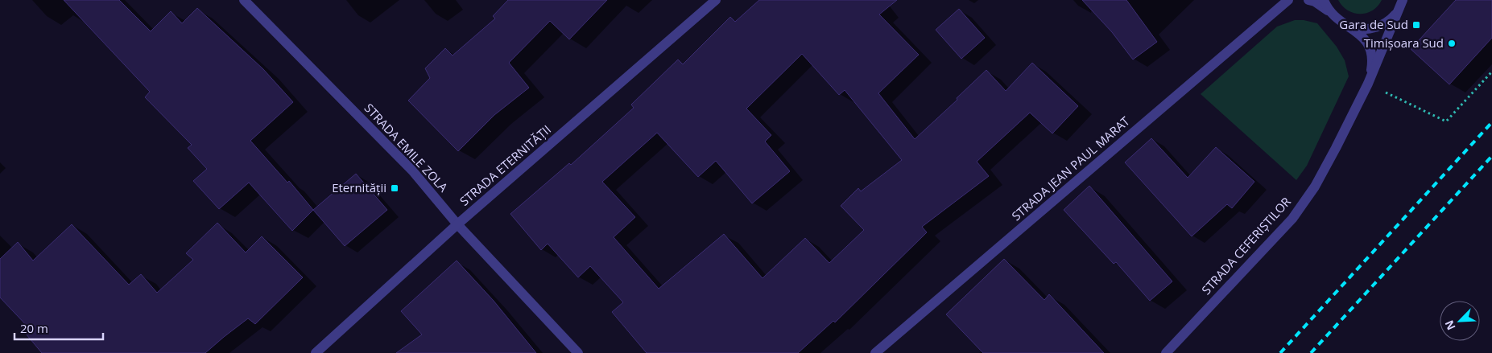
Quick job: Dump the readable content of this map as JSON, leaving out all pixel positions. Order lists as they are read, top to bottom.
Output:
{
  "streets": {
    "street": [
      "STRADA EMILE ZOLA",
      "STRADA ETERNITĂȚII",
      "STRADA JEAN PAUL MARAT",
      "STRADA CEFERIȘTILOR"
    ]
  },
  "crossings": [
    ["STRADA EMILE ZOLA", "STRADA ETERNITĂȚII"]
  ],
  "places": {
    "transit": ["Gara de Sud", "Eternității"],
    "other": ["Timișoara Sud"]
  },
  "scale_bar": "20 m",
  "north": "bottom left"
}
